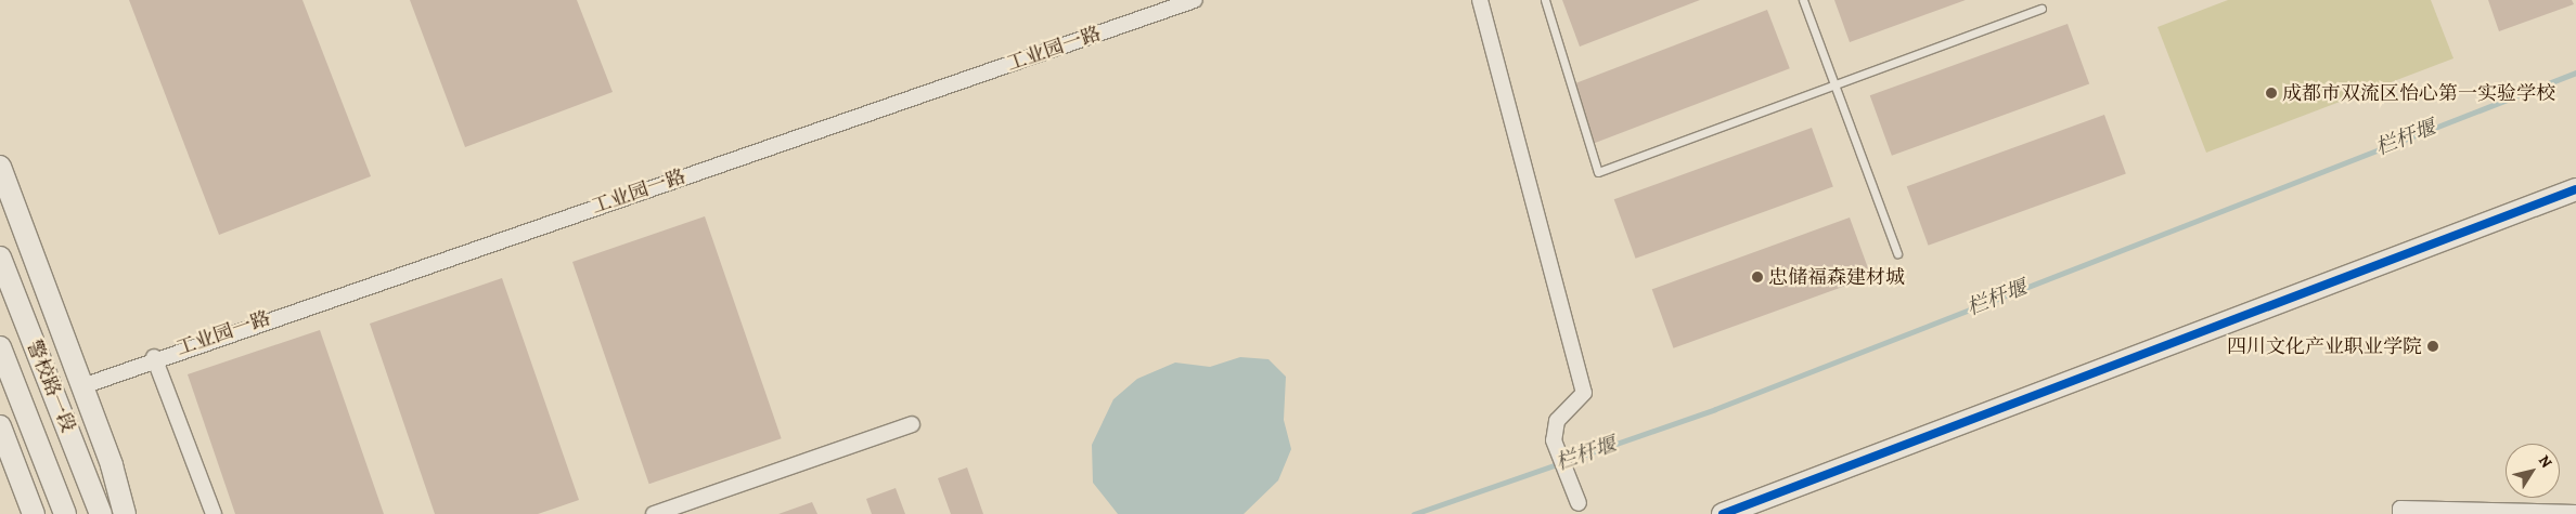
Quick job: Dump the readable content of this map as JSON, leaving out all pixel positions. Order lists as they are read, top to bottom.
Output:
{
  "streets": {
    "street": ["工业园一路", "警校路一段"]
  },
  "water": ["栏杆堰"],
  "places": ["成都市双流区怡心第一实验学校", "忠储福森建材城", "四川文化产业职业学院"],
  "north": "top right"
}
